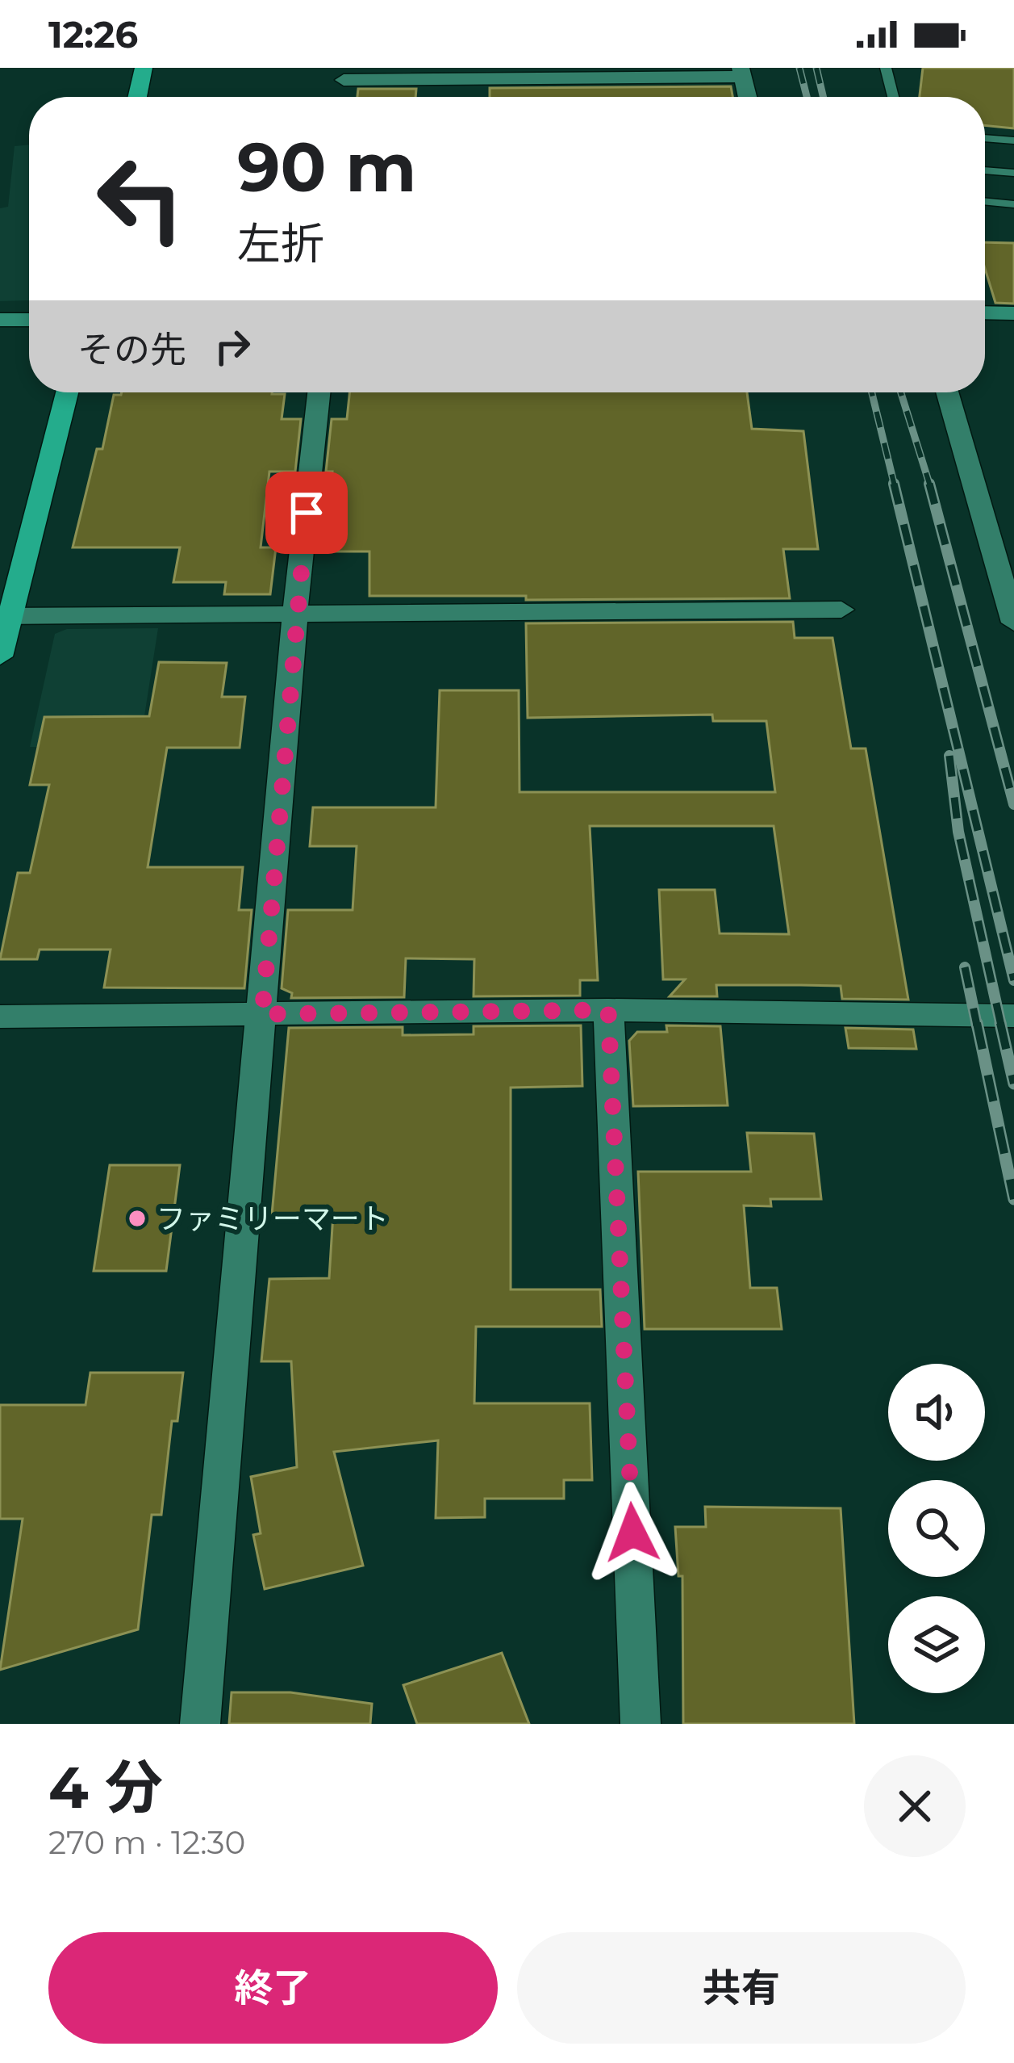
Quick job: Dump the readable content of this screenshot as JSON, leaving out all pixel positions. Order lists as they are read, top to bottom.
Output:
{
  "places": ["ファミリーマート"],
  "page": {
    "status": "12:26",
    "turn": ["90 m", "左折"],
    "then": "その先",
    "heading": ["4 分", "270 m · 12:30"],
    "buttons": ["終了", "共有"]
  }
}
